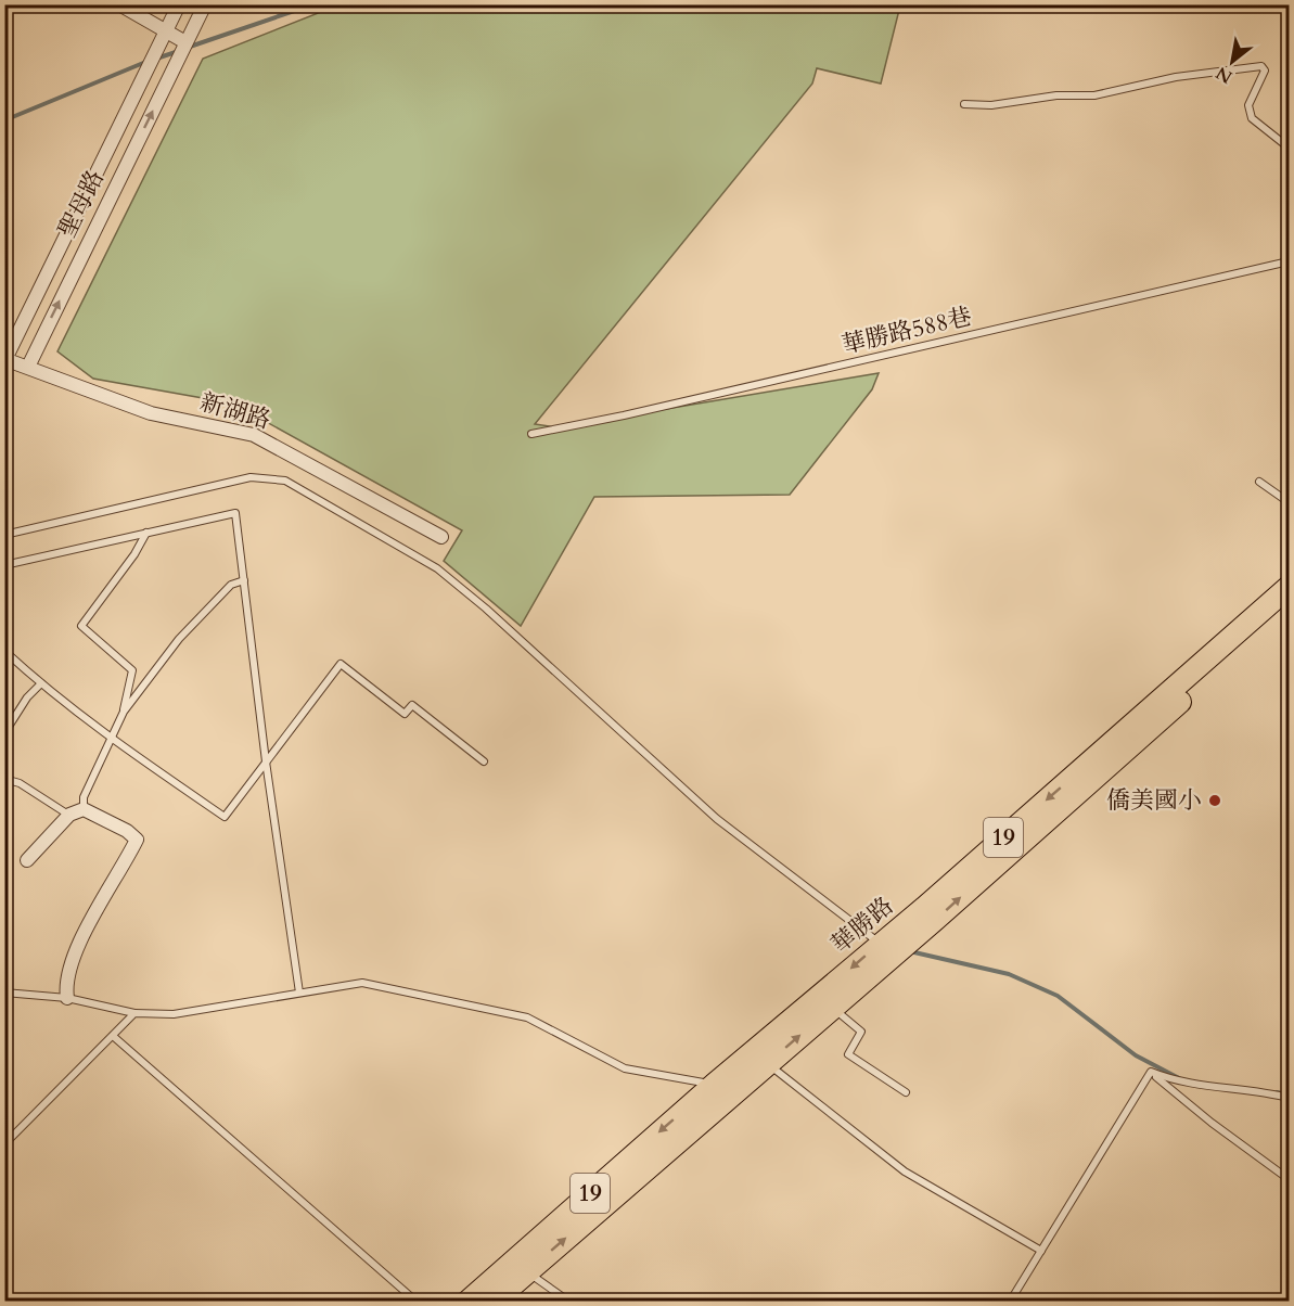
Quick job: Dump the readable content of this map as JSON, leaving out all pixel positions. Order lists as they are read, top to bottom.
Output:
{
  "streets": {
    "main road": ["19", "華勝路"],
    "street": ["聖母路", "新湖路"],
    "lane": ["華勝路588巷"]
  },
  "crossings": [
    ["聖母路", "新湖路"]
  ],
  "places": ["僑美國小"],
  "north": "bottom left"
}
